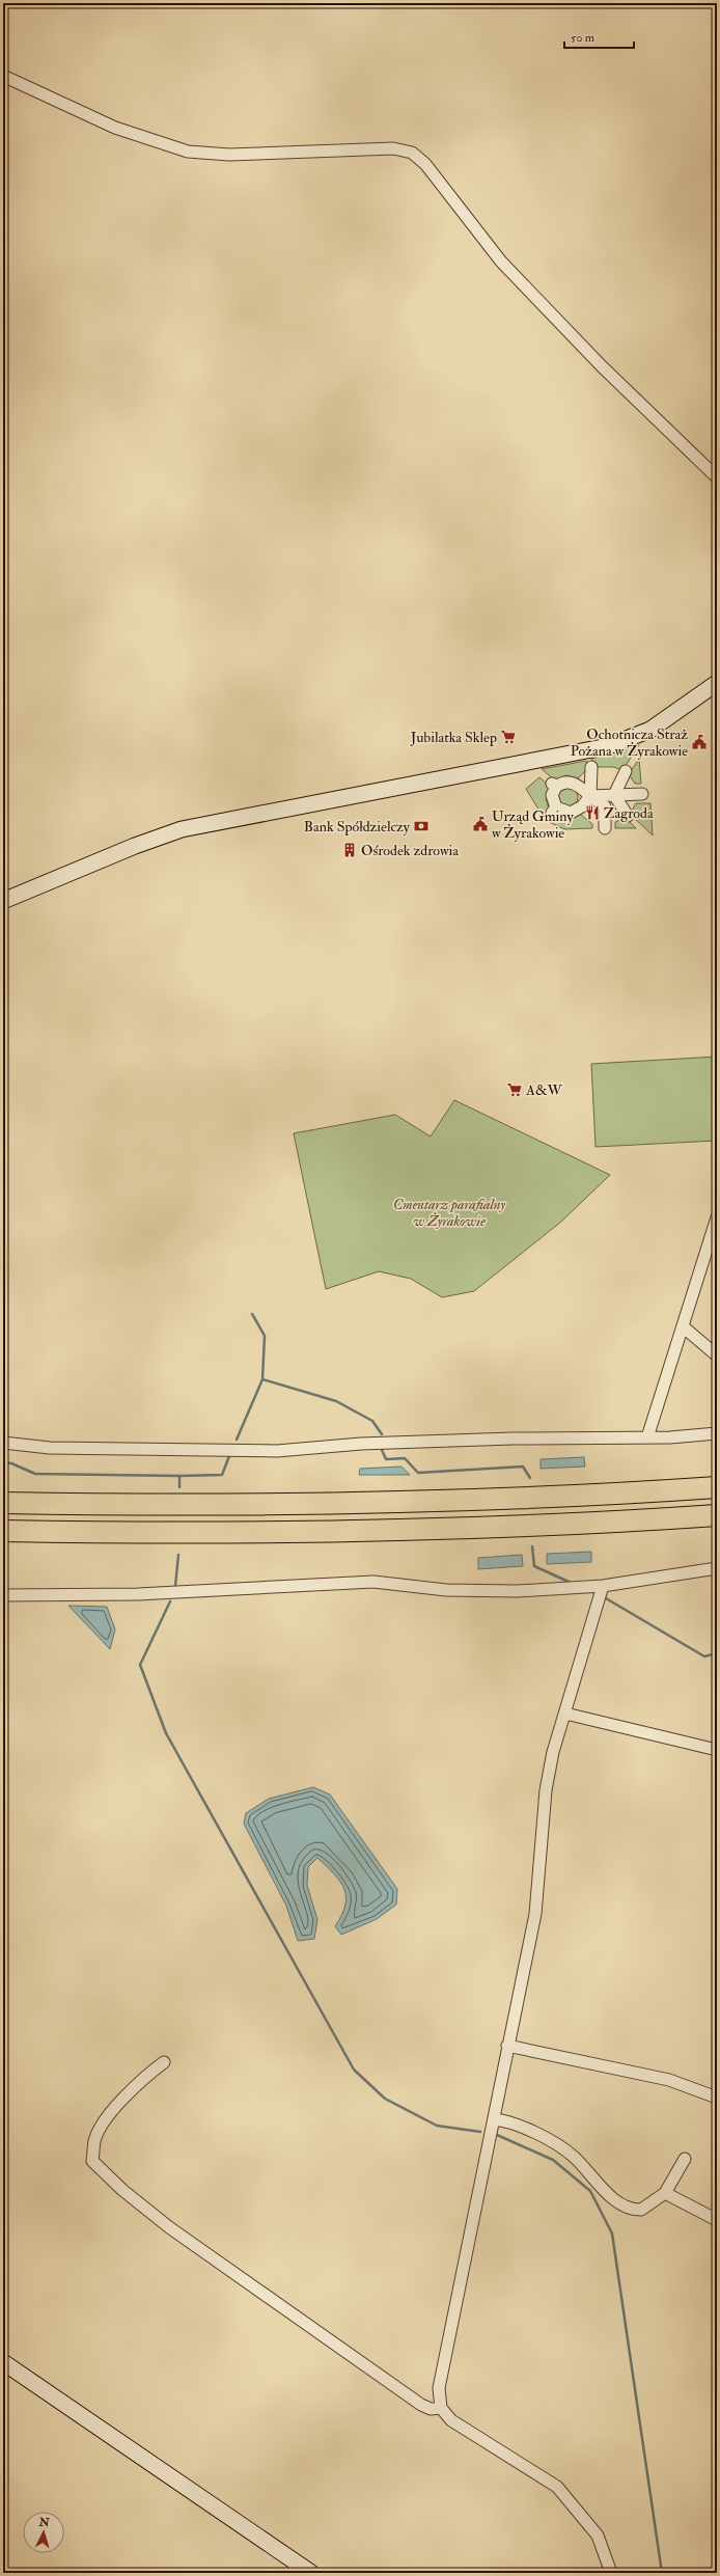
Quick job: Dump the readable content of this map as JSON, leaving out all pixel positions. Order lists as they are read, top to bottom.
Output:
{
  "parks": ["Cmentarz parafialny w Żyrakowie"],
  "places": {
    "supermarket": ["Jubilatka Sklep", "A&W"],
    "public building": ["Ochotnicza Straż Pożana w Żyrakowie", "Urząd Gminy w Żyrakowie"],
    "restaurant": ["Zagroda"],
    "bank": ["Bank Spółdzielczy"],
    "building": ["Ośrodek zdrowia"]
  },
  "scale_bar": "50 m",
  "north": "top"
}
